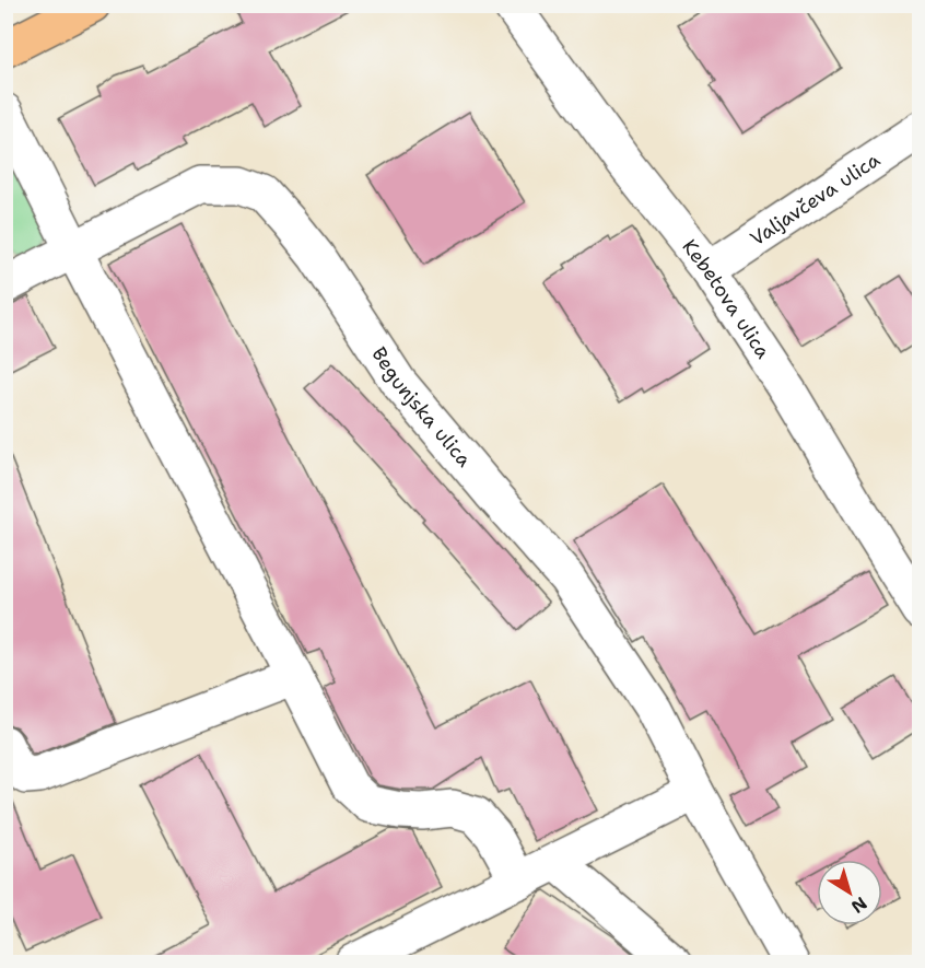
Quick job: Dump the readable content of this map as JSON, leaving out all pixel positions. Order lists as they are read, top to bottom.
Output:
{
  "streets": {
    "street": ["Valjavčeva ulica", "Kebetova ulica", "Begunjska ulica"]
  },
  "crossings": [
    ["Valjavčeva ulica", "Kebetova ulica"]
  ],
  "north": "bottom right"
}
